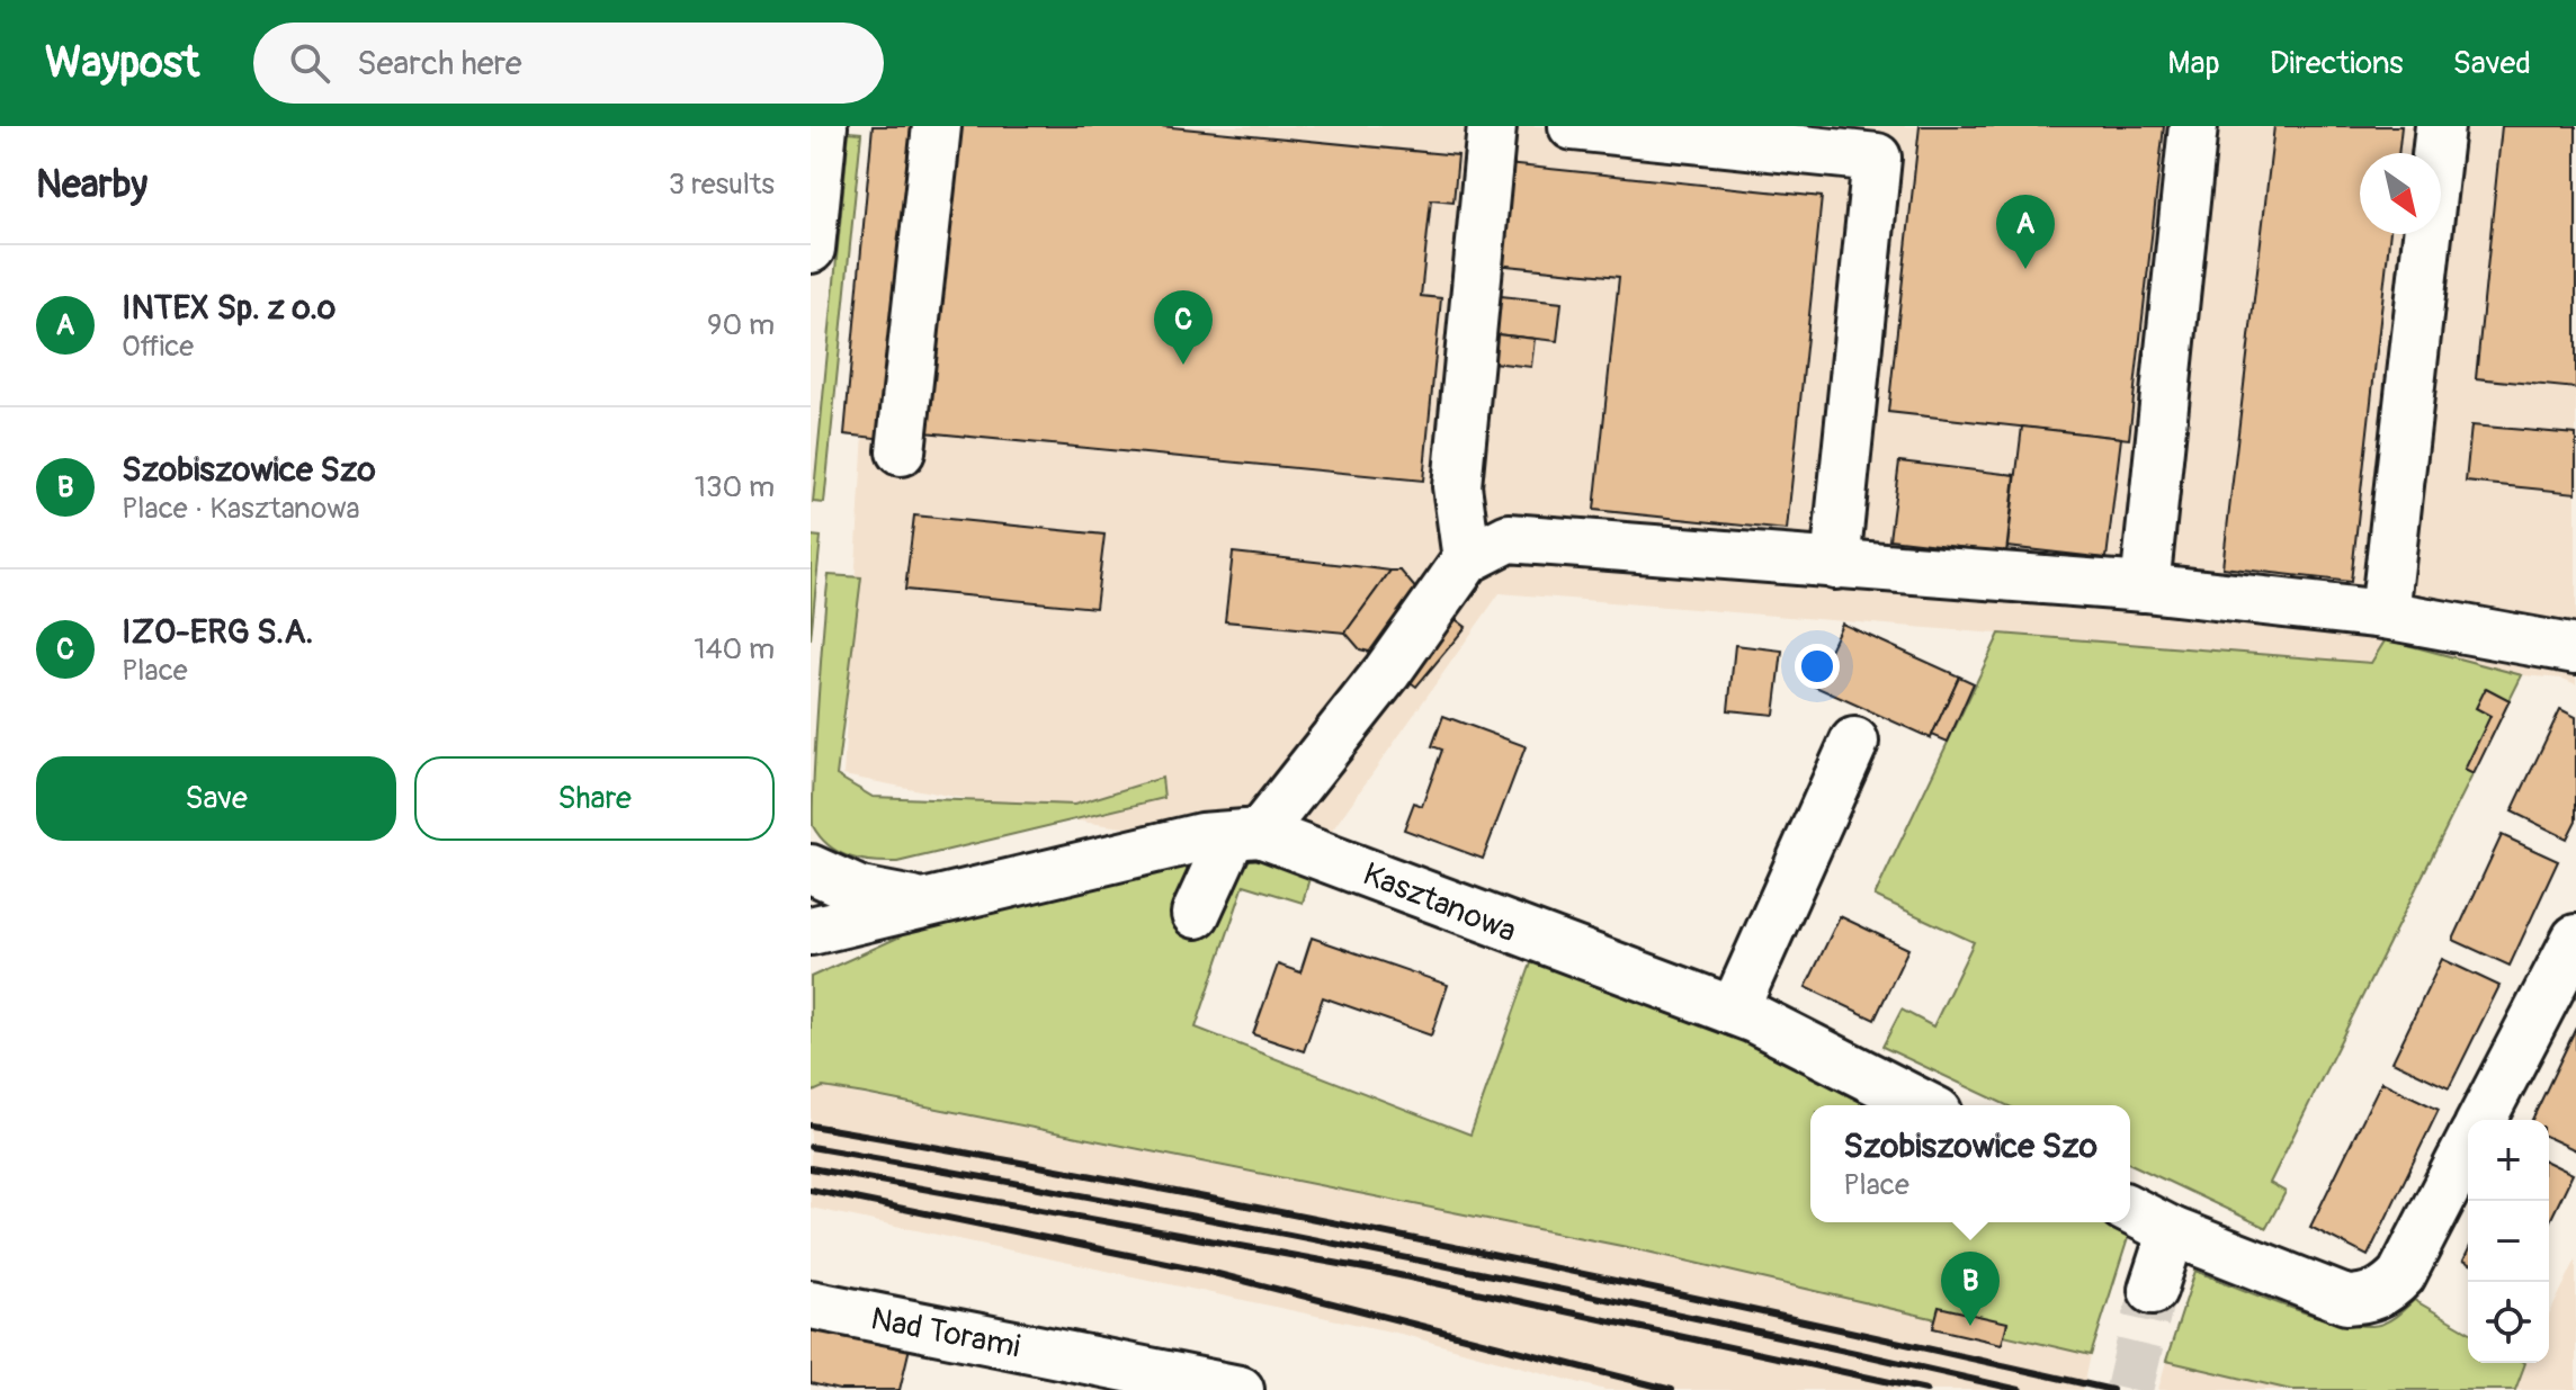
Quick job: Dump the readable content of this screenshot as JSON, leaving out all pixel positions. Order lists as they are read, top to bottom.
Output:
{
  "streets": {
    "street": ["Kasztanowa", "Nad Torami"]
  },
  "north": "bottom right",
  "page": {
    "header": "Waypost",
    "search": "Search here",
    "nav": ["Map", "Directions", "Saved"],
    "heading": ["Nearby", "3 results"],
    "pins": ["A", "C", "B"],
    "list": [
      {
        "mark": "A",
        "name": "INTEX Sp. z o.o",
        "note": "Office",
        "value": "90 m"
      },
      {
        "mark": "B",
        "name": "Szobiszowice Szo",
        "note": "Place · Kasztanowa",
        "value": "130 m"
      },
      {
        "mark": "C",
        "name": "IZO-ERG S.A.",
        "note": "Place",
        "value": "140 m"
      }
    ],
    "buttons": ["Save", "Share"],
    "popup": ["Szobiszowice Szo", "Place"],
    "map_buttons": ["+", "−"]
  }
}
